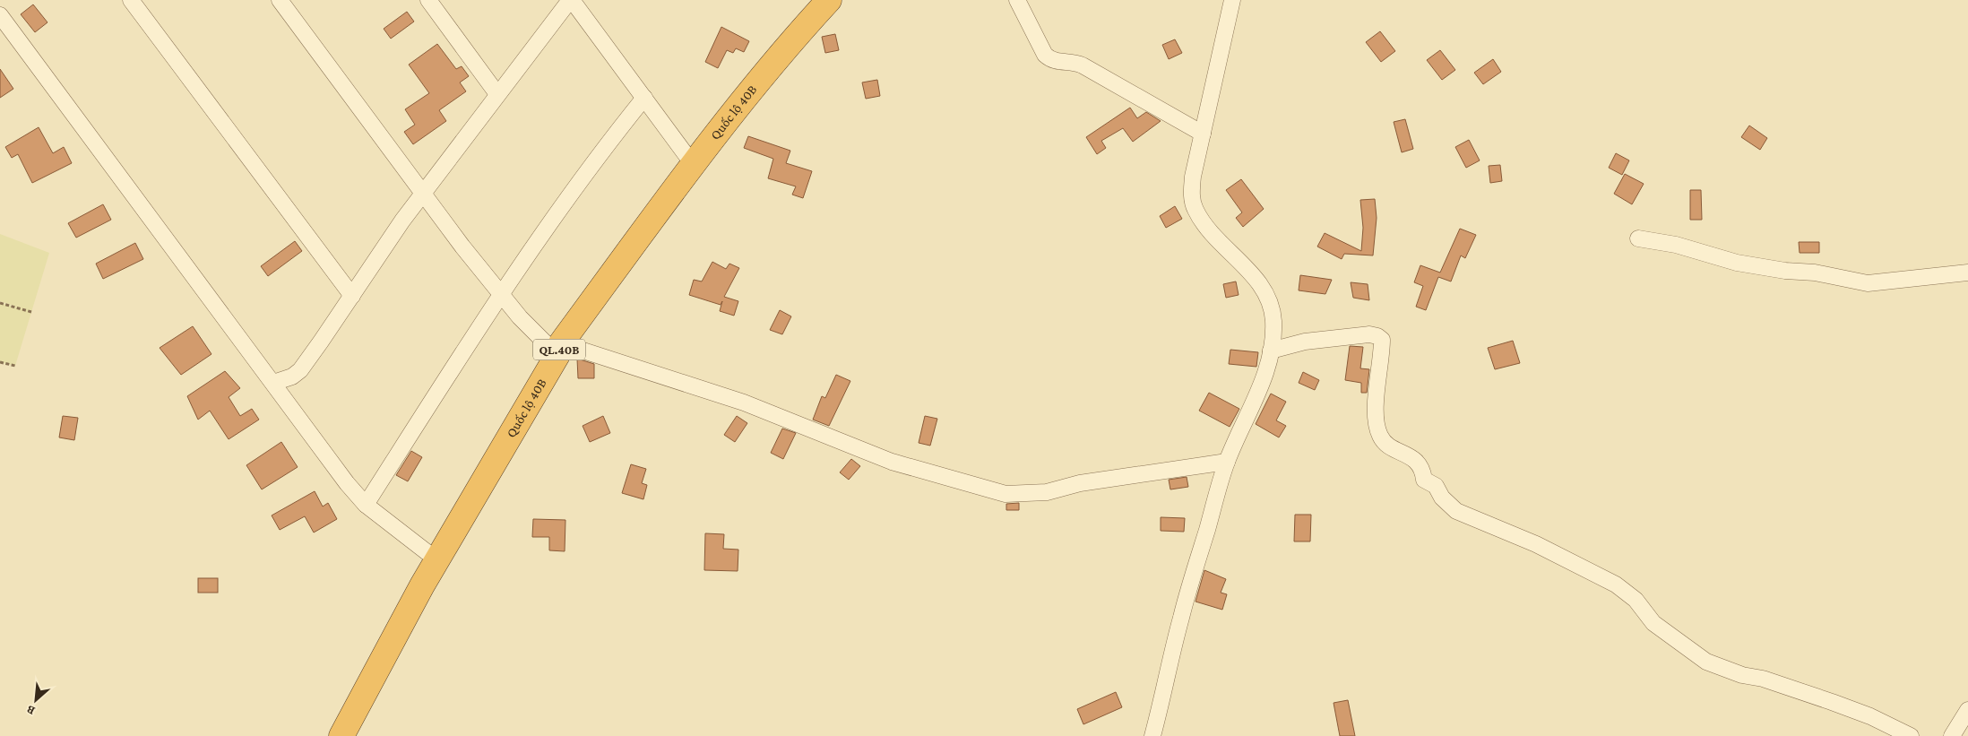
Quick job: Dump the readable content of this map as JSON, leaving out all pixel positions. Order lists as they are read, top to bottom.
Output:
{
  "streets": {
    "highway": ["Quốc lộ 40B", "QL.40B"]
  },
  "north": "bottom left"
}
